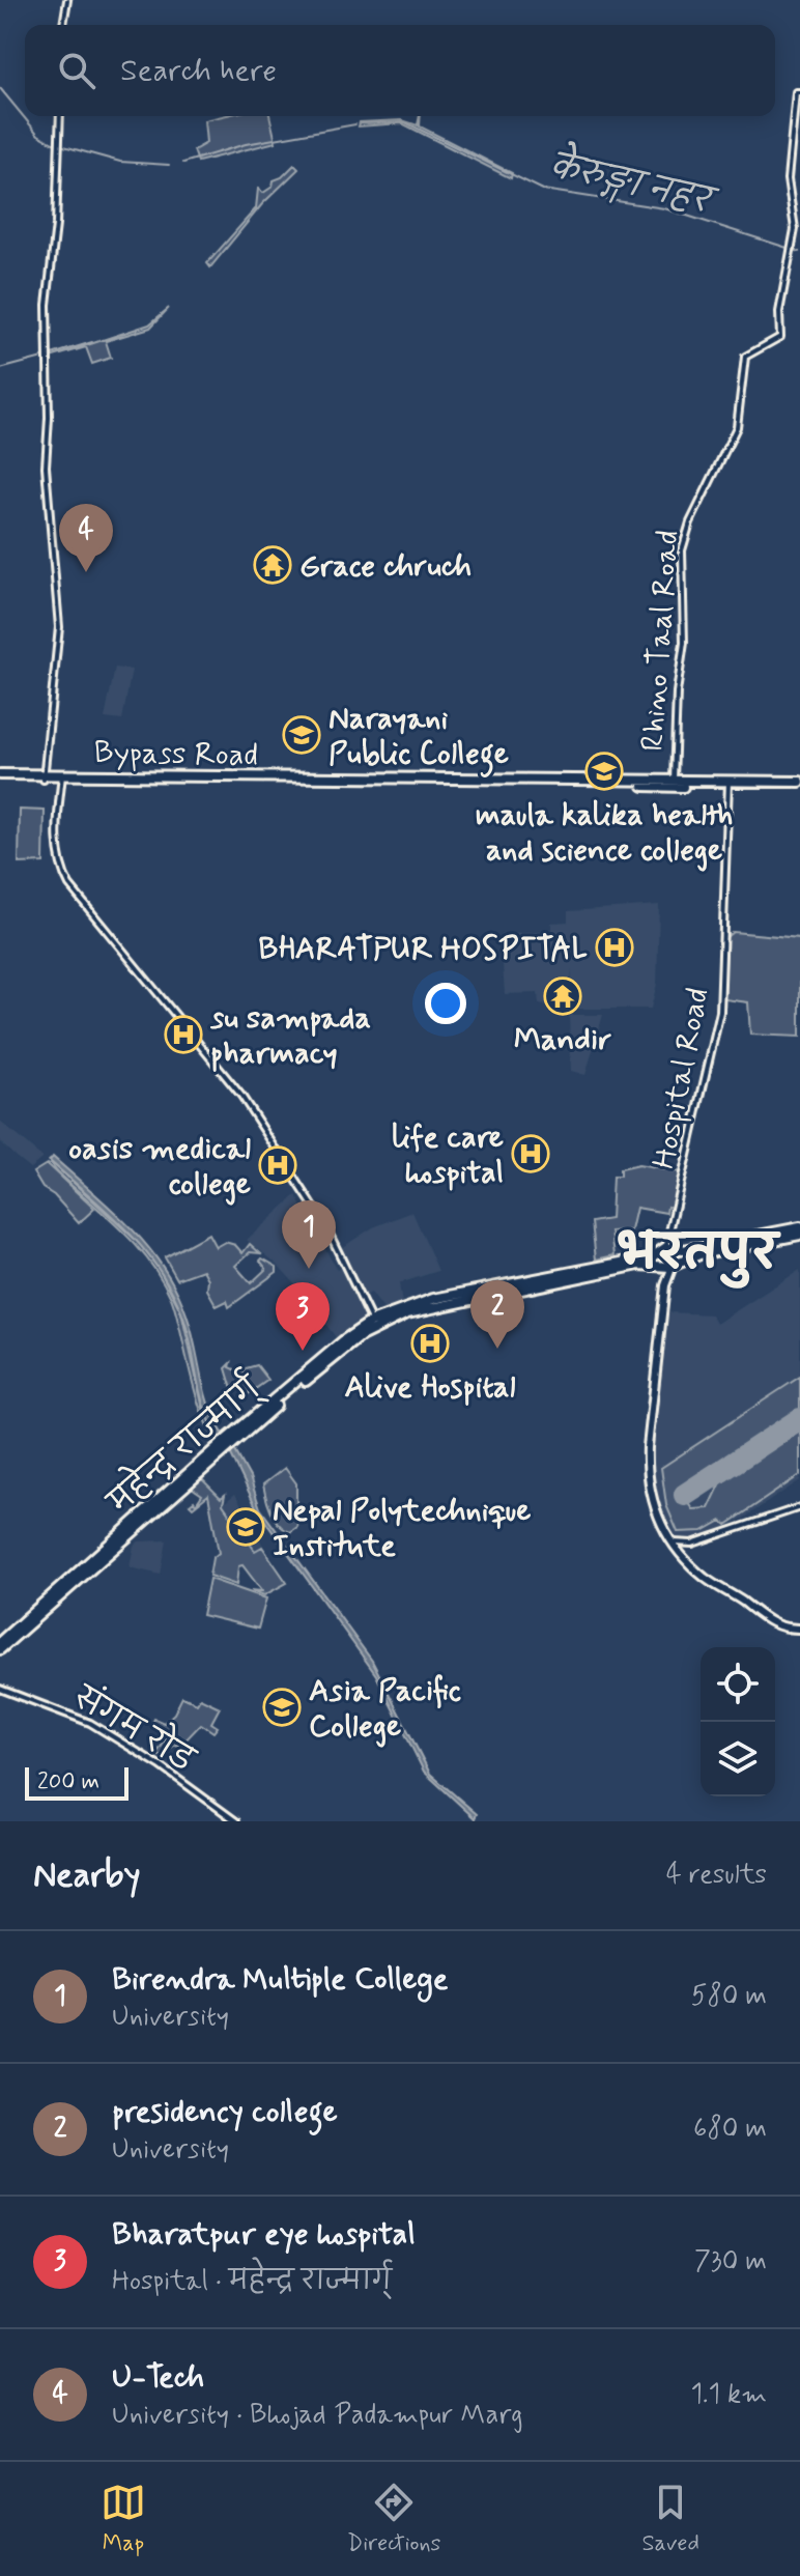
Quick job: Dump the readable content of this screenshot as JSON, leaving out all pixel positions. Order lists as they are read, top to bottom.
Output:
{
  "streets": {
    "highway": ["Bypass Road", "महेन्द्र राज्मार्ग्"],
    "street": ["Rhino Taal Road", "Hospital Road", "संगम रोड"]
  },
  "crossings": [
    ["Rhino Taal Road", "Bypass Road"],
    ["Bypass Road", "Hospital Road"],
    ["Hospital Road", "महेन्द्र राज्मार्ग्"]
  ],
  "districts": ["भरतपुर"],
  "water": ["केेरुङ्गा नहर"],
  "places": {
    "temple": ["Grace chruch", "Mandir"],
    "school or university": [
      "Narayani Public College",
      "maula kalika health and science college",
      "Nepal Polytechnique Institute",
      "Asia Pacific College"
    ],
    "hospital": [
      "BHARATPUR HOSPITAL",
      "su sampada pharmacy",
      "life care hospital",
      "oasis medical college",
      "Alive Hospital"
    ]
  },
  "scale_bar": "200 m",
  "page": {
    "search": "Search here",
    "pins": [
      "4",
      "1",
      "2",
      "3"
    ],
    "scale": "200 m",
    "heading": ["Nearby", "4 results"],
    "list": [
      {
        "mark": "1",
        "name": "Birendra Multiple College",
        "note": "University",
        "value": "580 m"
      },
      {
        "mark": "2",
        "name": "presidency college",
        "note": "University",
        "value": "680 m"
      },
      {
        "mark": "3",
        "name": "Bharatpur eye hospital",
        "note": "Hospital · महेन्द्र राज्मार्ग्",
        "value": "730 m"
      },
      {
        "mark": "4",
        "name": "U-Tech",
        "note": "University · Bhojad Padampur Marg",
        "value": "1.1 km"
      }
    ],
    "nav": ["Map", "Directions", "Saved"]
  }
}
